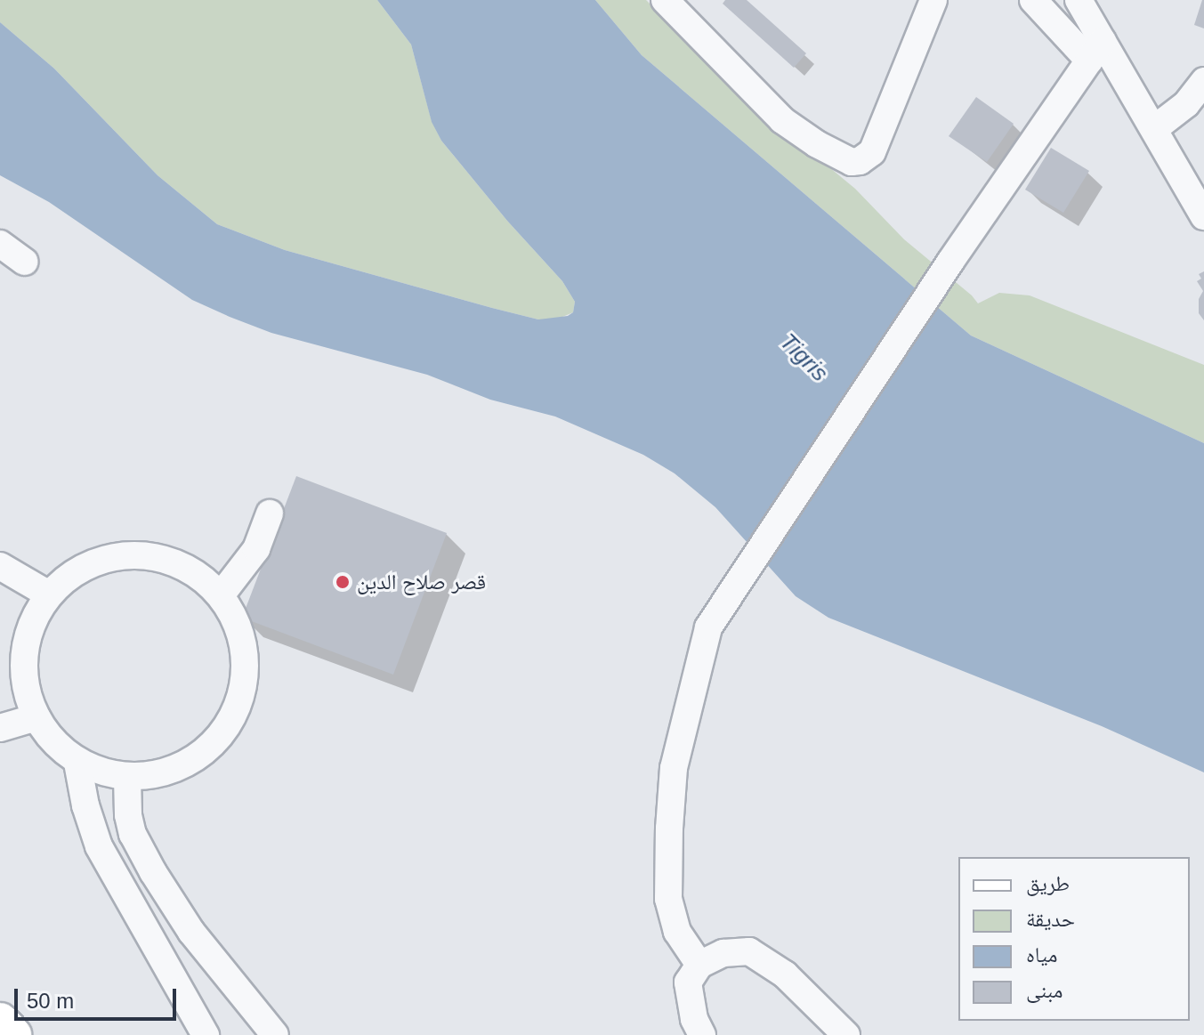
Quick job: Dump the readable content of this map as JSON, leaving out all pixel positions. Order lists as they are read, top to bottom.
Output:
{
  "water": ["Tigris"],
  "places": ["قصر صلاح الدين"],
  "legend": [
    "طريق",
    "حديقة",
    "مياه",
    "مبنى"
  ],
  "scale_bar": "50 m"
}
